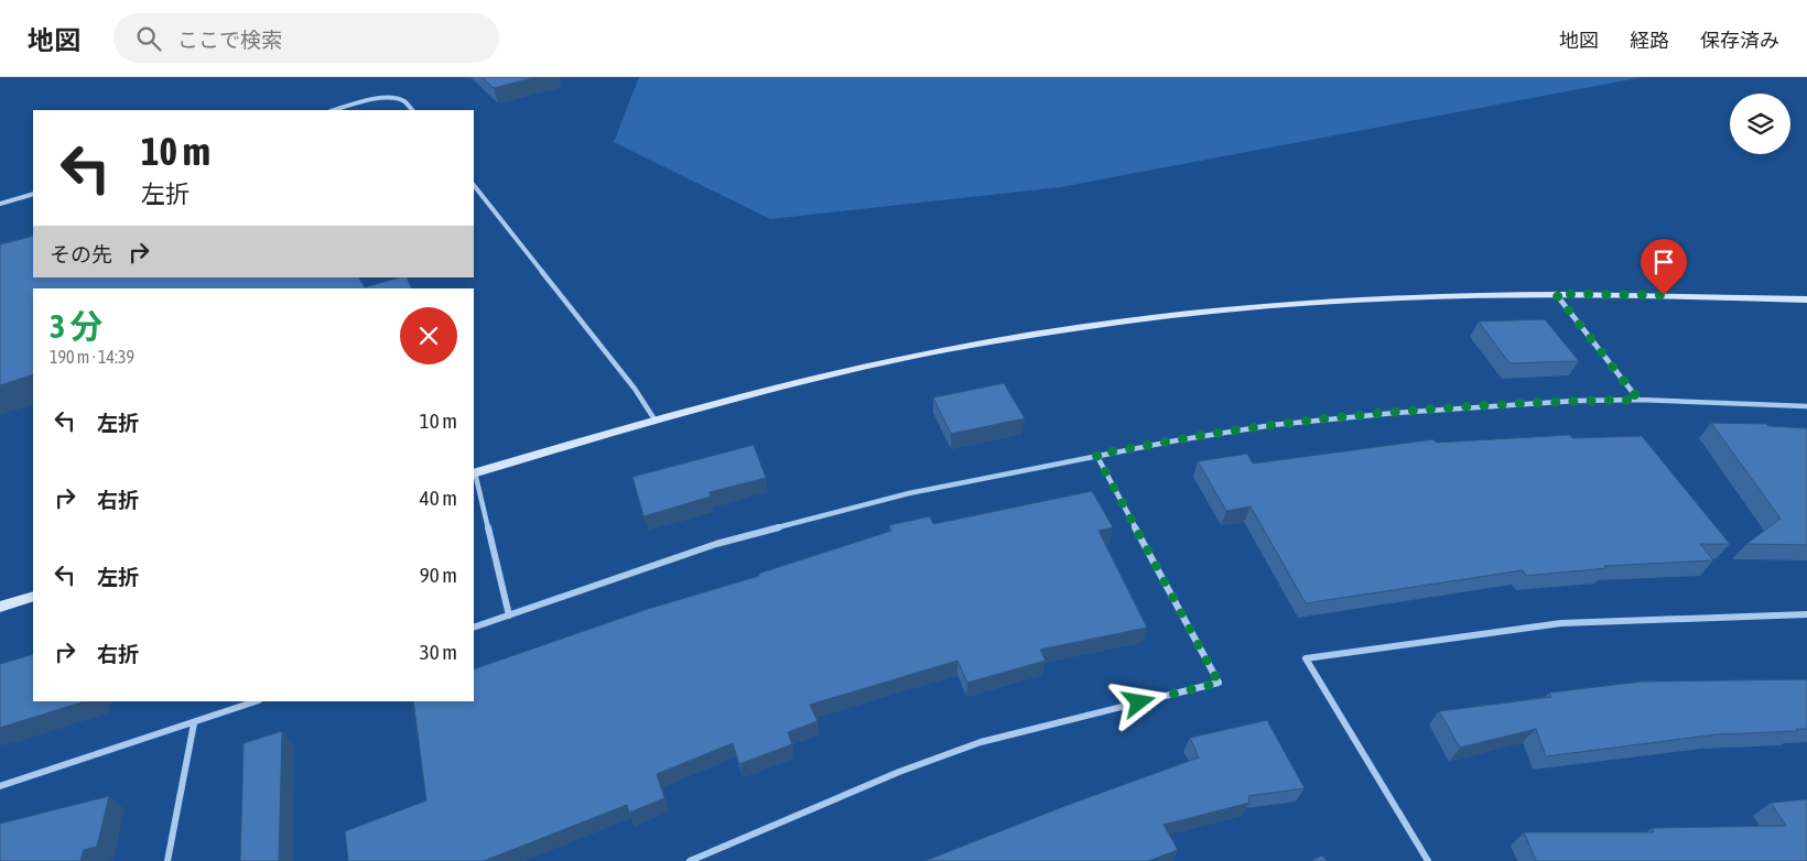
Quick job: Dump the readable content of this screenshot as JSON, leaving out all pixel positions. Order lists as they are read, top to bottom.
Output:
{
  "page": {
    "header": "地図",
    "search": "ここで検索",
    "nav": ["地図", "経路", "保存済み"],
    "turn": ["10 m", "左折"],
    "then": "その先",
    "heading": ["3 分", "190 m · 14:39"],
    "list": [
      {
        "name": "左折",
        "value": "10 m"
      },
      {
        "name": "右折",
        "value": "40 m"
      },
      {
        "name": "左折",
        "value": "90 m"
      },
      {
        "name": "右折",
        "value": "30 m"
      }
    ]
  }
}
